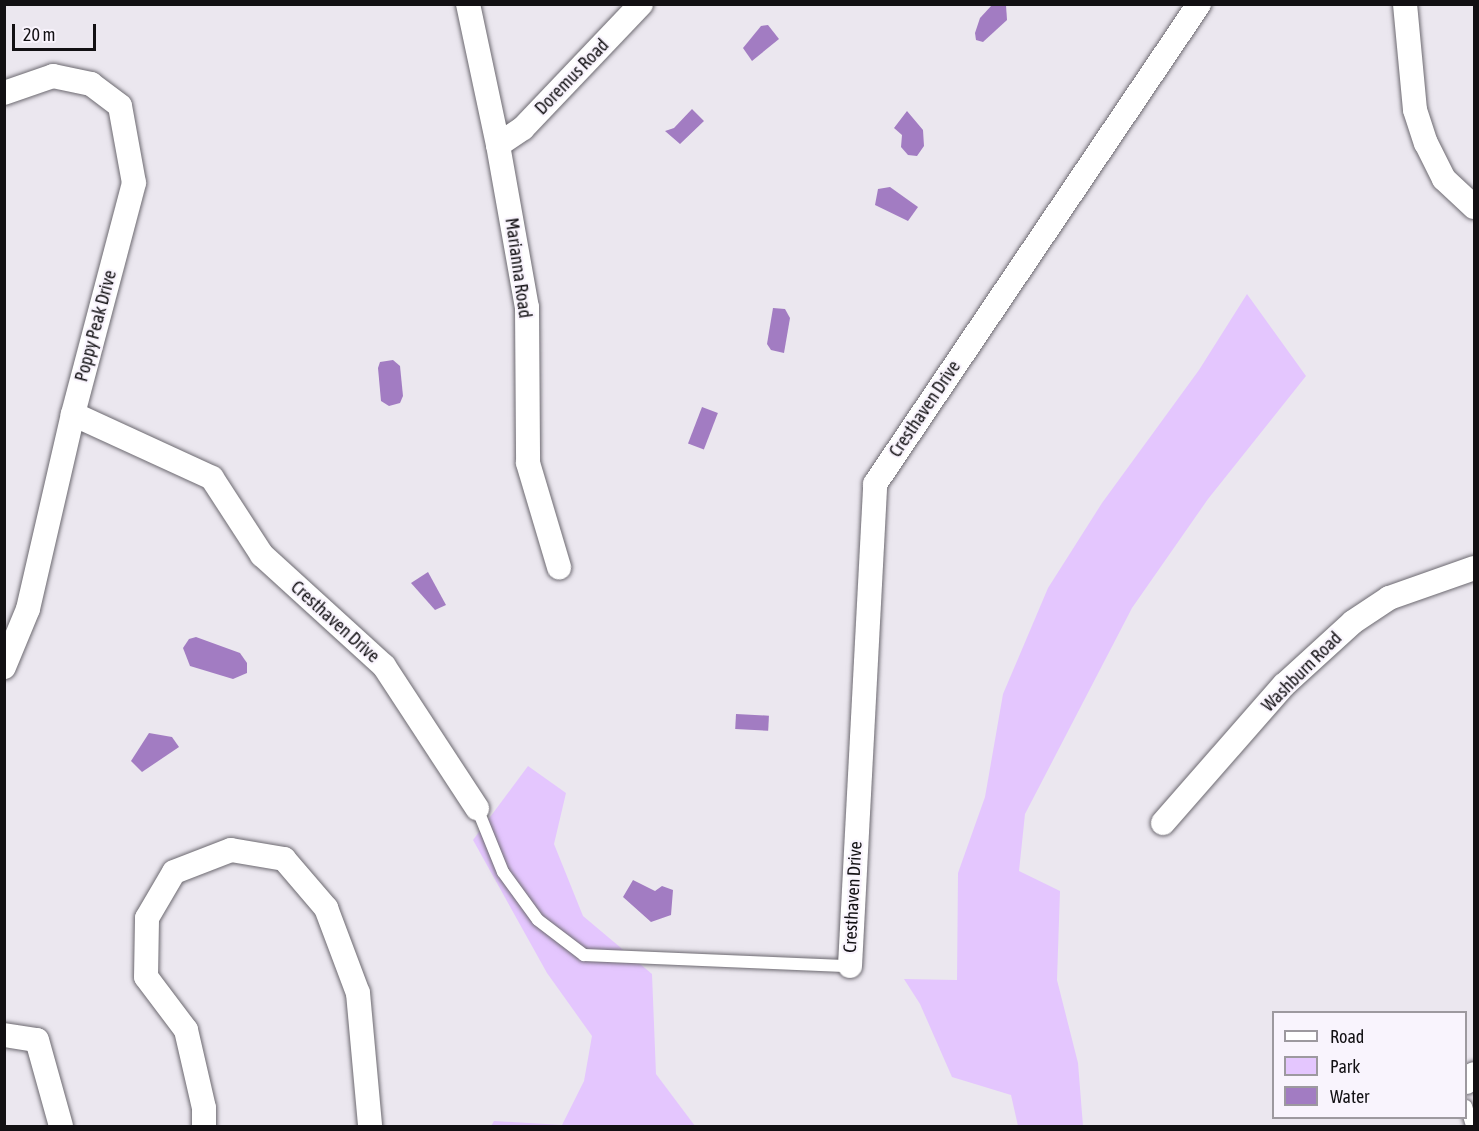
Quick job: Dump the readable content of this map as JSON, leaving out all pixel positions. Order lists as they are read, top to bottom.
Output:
{
  "streets": {
    "street": [
      "Doremus Road",
      "Marianna Road",
      "Poppy Peak Drive",
      "Cresthaven Drive",
      "Washburn Road"
    ]
  },
  "crossings": [
    ["Doremus Road", "Marianna Road"],
    ["Poppy Peak Drive", "Cresthaven Drive"]
  ],
  "legend": ["Road", "Park", "Water"],
  "scale_bar": "20 m"
}
